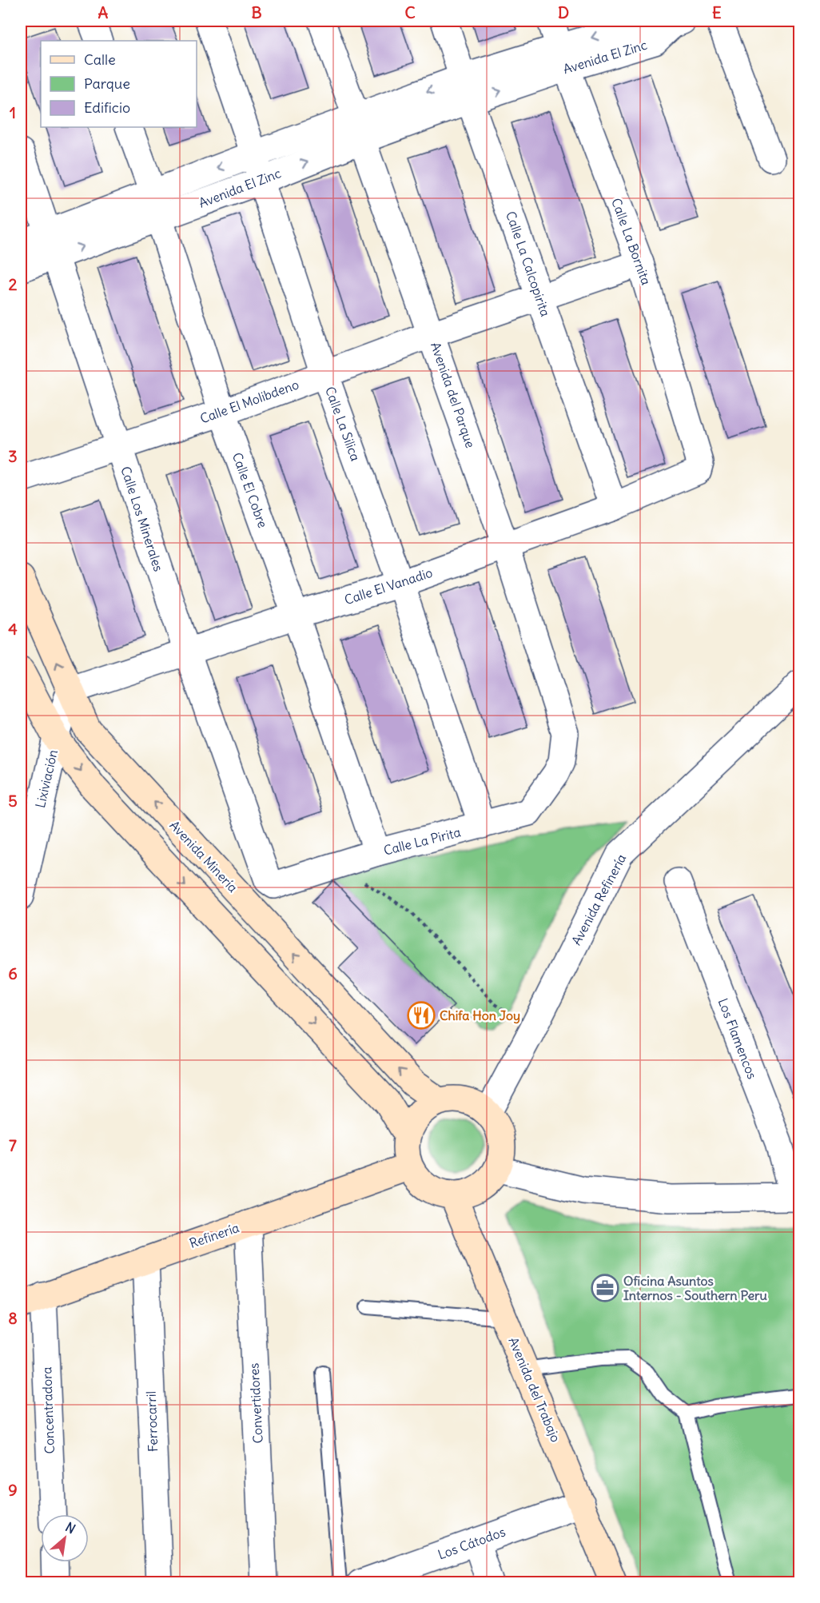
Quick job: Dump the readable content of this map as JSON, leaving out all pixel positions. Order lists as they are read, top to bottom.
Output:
{
  "streets": {
    "main road": ["Avenida Minería", "Refinería", "Avenida del Trabajo"],
    "street": [
      "Avenida El Zinc",
      "Calle La Bornita",
      "Calle La Calcopirita",
      "Avenida del Parque",
      "Calle El Molibdeno",
      "Calle La Silica",
      "Calle El Cobre",
      "Calle Los Minerales",
      "Calle El Vanadio",
      "Lixiviación",
      "Calle La Pirita",
      "Avenida Refinería",
      "Los Flamencos",
      "Convertidores",
      "Concentradora",
      "Ferrocarril",
      "Los Cátodos"
    ]
  },
  "crossings": [
    ["Avenida El Zinc", "Calle La Bornita"],
    ["Avenida El Zinc", "Calle La Calcopirita"],
    ["Avenida El Zinc", "Avenida del Parque"],
    ["Avenida El Zinc", "Calle La Silica"],
    ["Avenida El Zinc", "Calle El Cobre"],
    ["Avenida El Zinc", "Calle Los Minerales"],
    ["Calle La Bornita", "Calle El Molibdeno"],
    ["Calle La Bornita", "Calle El Vanadio"],
    ["Calle La Calcopirita", "Calle El Molibdeno"],
    ["Calle La Calcopirita", "Calle El Vanadio"],
    ["Avenida del Parque", "Calle El Molibdeno"],
    ["Avenida del Parque", "Calle El Vanadio"],
    ["Avenida del Parque", "Calle La Pirita"],
    ["Calle El Molibdeno", "Calle La Silica"],
    ["Calle El Molibdeno", "Calle El Cobre"],
    ["Calle El Molibdeno", "Calle Los Minerales"],
    ["Calle La Silica", "Calle El Vanadio"],
    ["Calle La Silica", "Calle La Pirita"],
    ["Calle El Cobre", "Calle El Vanadio"],
    ["Calle El Cobre", "Calle La Pirita"],
    ["Calle Los Minerales", "Calle El Vanadio"],
    ["Calle Los Minerales", "Calle La Pirita"],
    ["Calle El Vanadio", "Lixiviación"],
    ["Calle El Vanadio", "Avenida Minería"],
    ["Lixiviación", "Avenida Minería"],
    ["Avenida Minería", "Avenida Refinería"],
    ["Avenida Minería", "Refinería"],
    ["Avenida Minería", "Avenida del Trabajo"],
    ["Avenida Refinería", "Refinería"],
    ["Avenida Refinería", "Avenida del Trabajo"],
    ["Refinería", "Avenida del Trabajo"],
    ["Refinería", "Convertidores"],
    ["Refinería", "Concentradora"],
    ["Refinería", "Ferrocarril"],
    ["Avenida del Trabajo", "Los Cátodos"]
  ],
  "places": {
    "restaurant": ["Chifa Hon Joy"],
    "office": ["Oficina Asuntos Internos - Southern Peru"]
  },
  "legend": ["Calle", "Parque", "Edificio"],
  "north": "top right",
  "grid": {
    "columns": [
      "A",
      "B",
      "C",
      "D",
      "E"
    ],
    "rows": [
      "1",
      "2",
      "3",
      "4",
      "5",
      "6",
      "7",
      "8",
      "9"
    ]
  }
}
